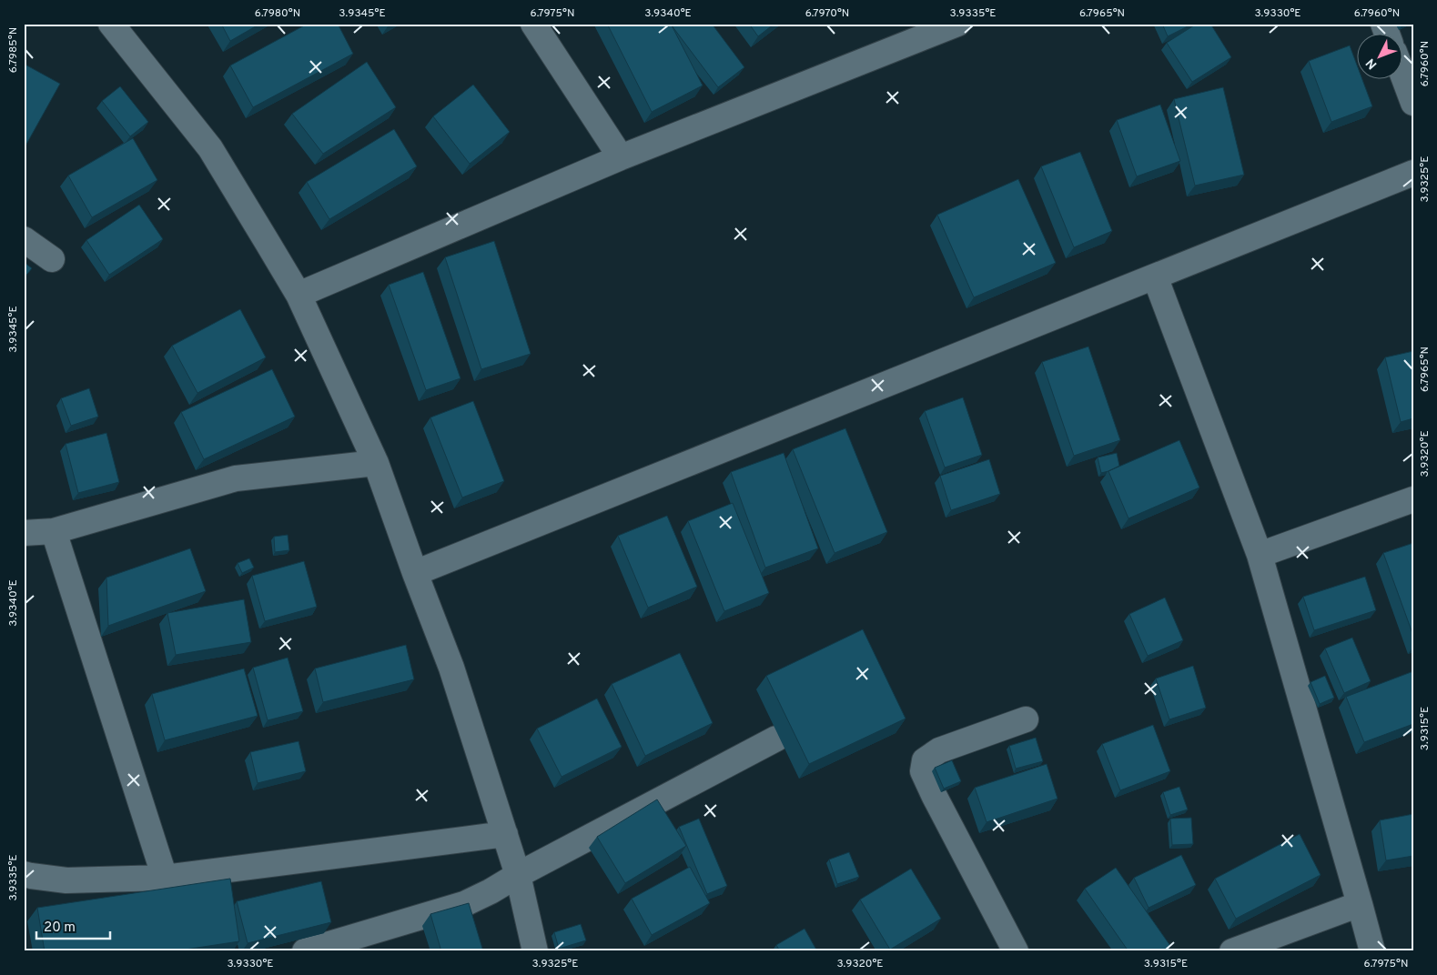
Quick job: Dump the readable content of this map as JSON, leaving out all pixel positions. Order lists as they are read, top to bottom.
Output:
{
  "scale_bar": "20 m",
  "north": "bottom left",
  "coordinates": [
    "6.7980°N",
    "3.9345°E",
    "6.7975°N",
    "3.9340°E",
    "6.7970°N",
    "3.9335°E",
    "6.7965°N",
    "3.9330°E",
    "6.7960°N",
    "6.7985°N",
    "3.9325°E",
    "3.9320°E",
    "3.9315°E"
  ]
}
